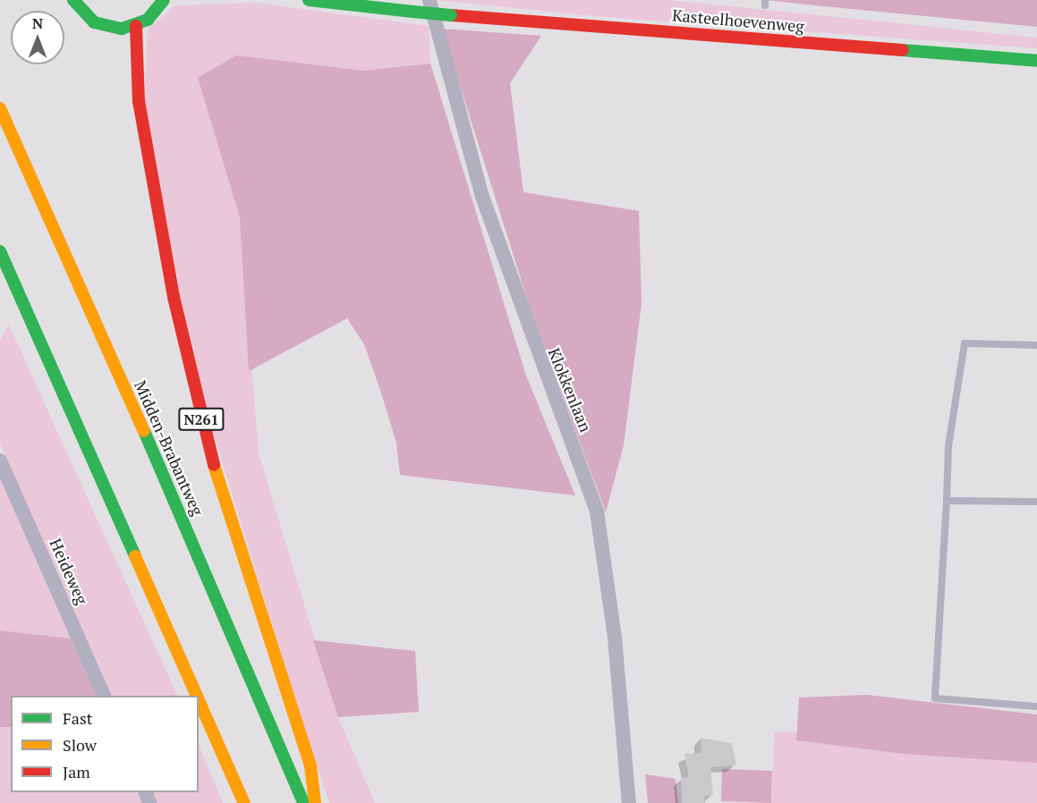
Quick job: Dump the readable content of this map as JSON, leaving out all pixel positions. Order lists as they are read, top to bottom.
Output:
{
  "streets": {
    "main road": ["Kasteelhoevenweg", "N261", "Midden-Brabantweg"],
    "street": ["Klokkenlaan", "Heideweg"]
  },
  "legend": ["Fast", "Slow", "Jam"],
  "north": "top"
}
